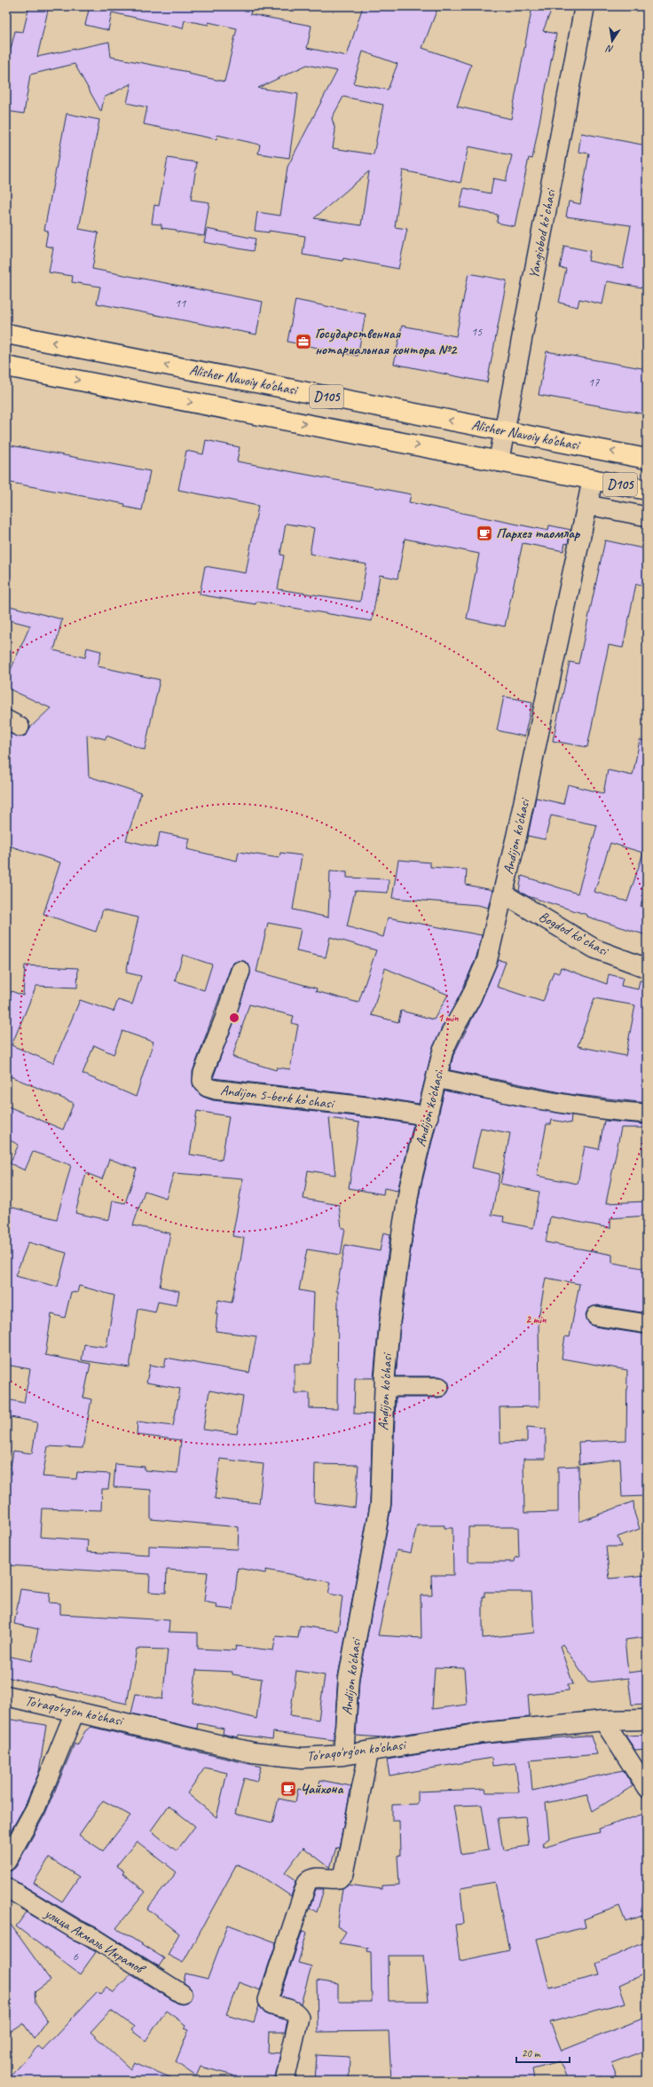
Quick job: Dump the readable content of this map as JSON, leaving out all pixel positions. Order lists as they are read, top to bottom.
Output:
{
  "streets": {
    "main road": ["Alisher Navoiy ko'chasi", "D105"],
    "street": [
      "Yangiobod koʻchasi",
      "Andijon ko'chasi",
      "Bogdod koʻchasi",
      "Аndijon 5-berk koʻchasi",
      "To'raqo'rg'on ko'chasi",
      "улица Акмаль Икрамов"
    ]
  },
  "crossings": [
    ["Yangiobod koʻchasi", "Alisher Navoiy ko'chasi"],
    ["Yangiobod koʻchasi", "D105"],
    ["D105", "Andijon ko'chasi"],
    ["Andijon ko'chasi", "Bogdod koʻchasi"],
    ["Andijon ko'chasi", "Аndijon 5-berk koʻchasi"],
    ["Andijon ko'chasi", "To'raqo'rg'on ko'chasi"]
  ],
  "places": {
    "office": ["Государственная нотариальная контора №2"],
    "cafe": ["Пархез таомлар", "Чайхона"]
  },
  "house_numbers": [
    "11",
    "15",
    "17",
    "6"
  ],
  "scale_bar": "20 m",
  "north": "bottom",
  "rings": ["1 min", "2 min"]
}
